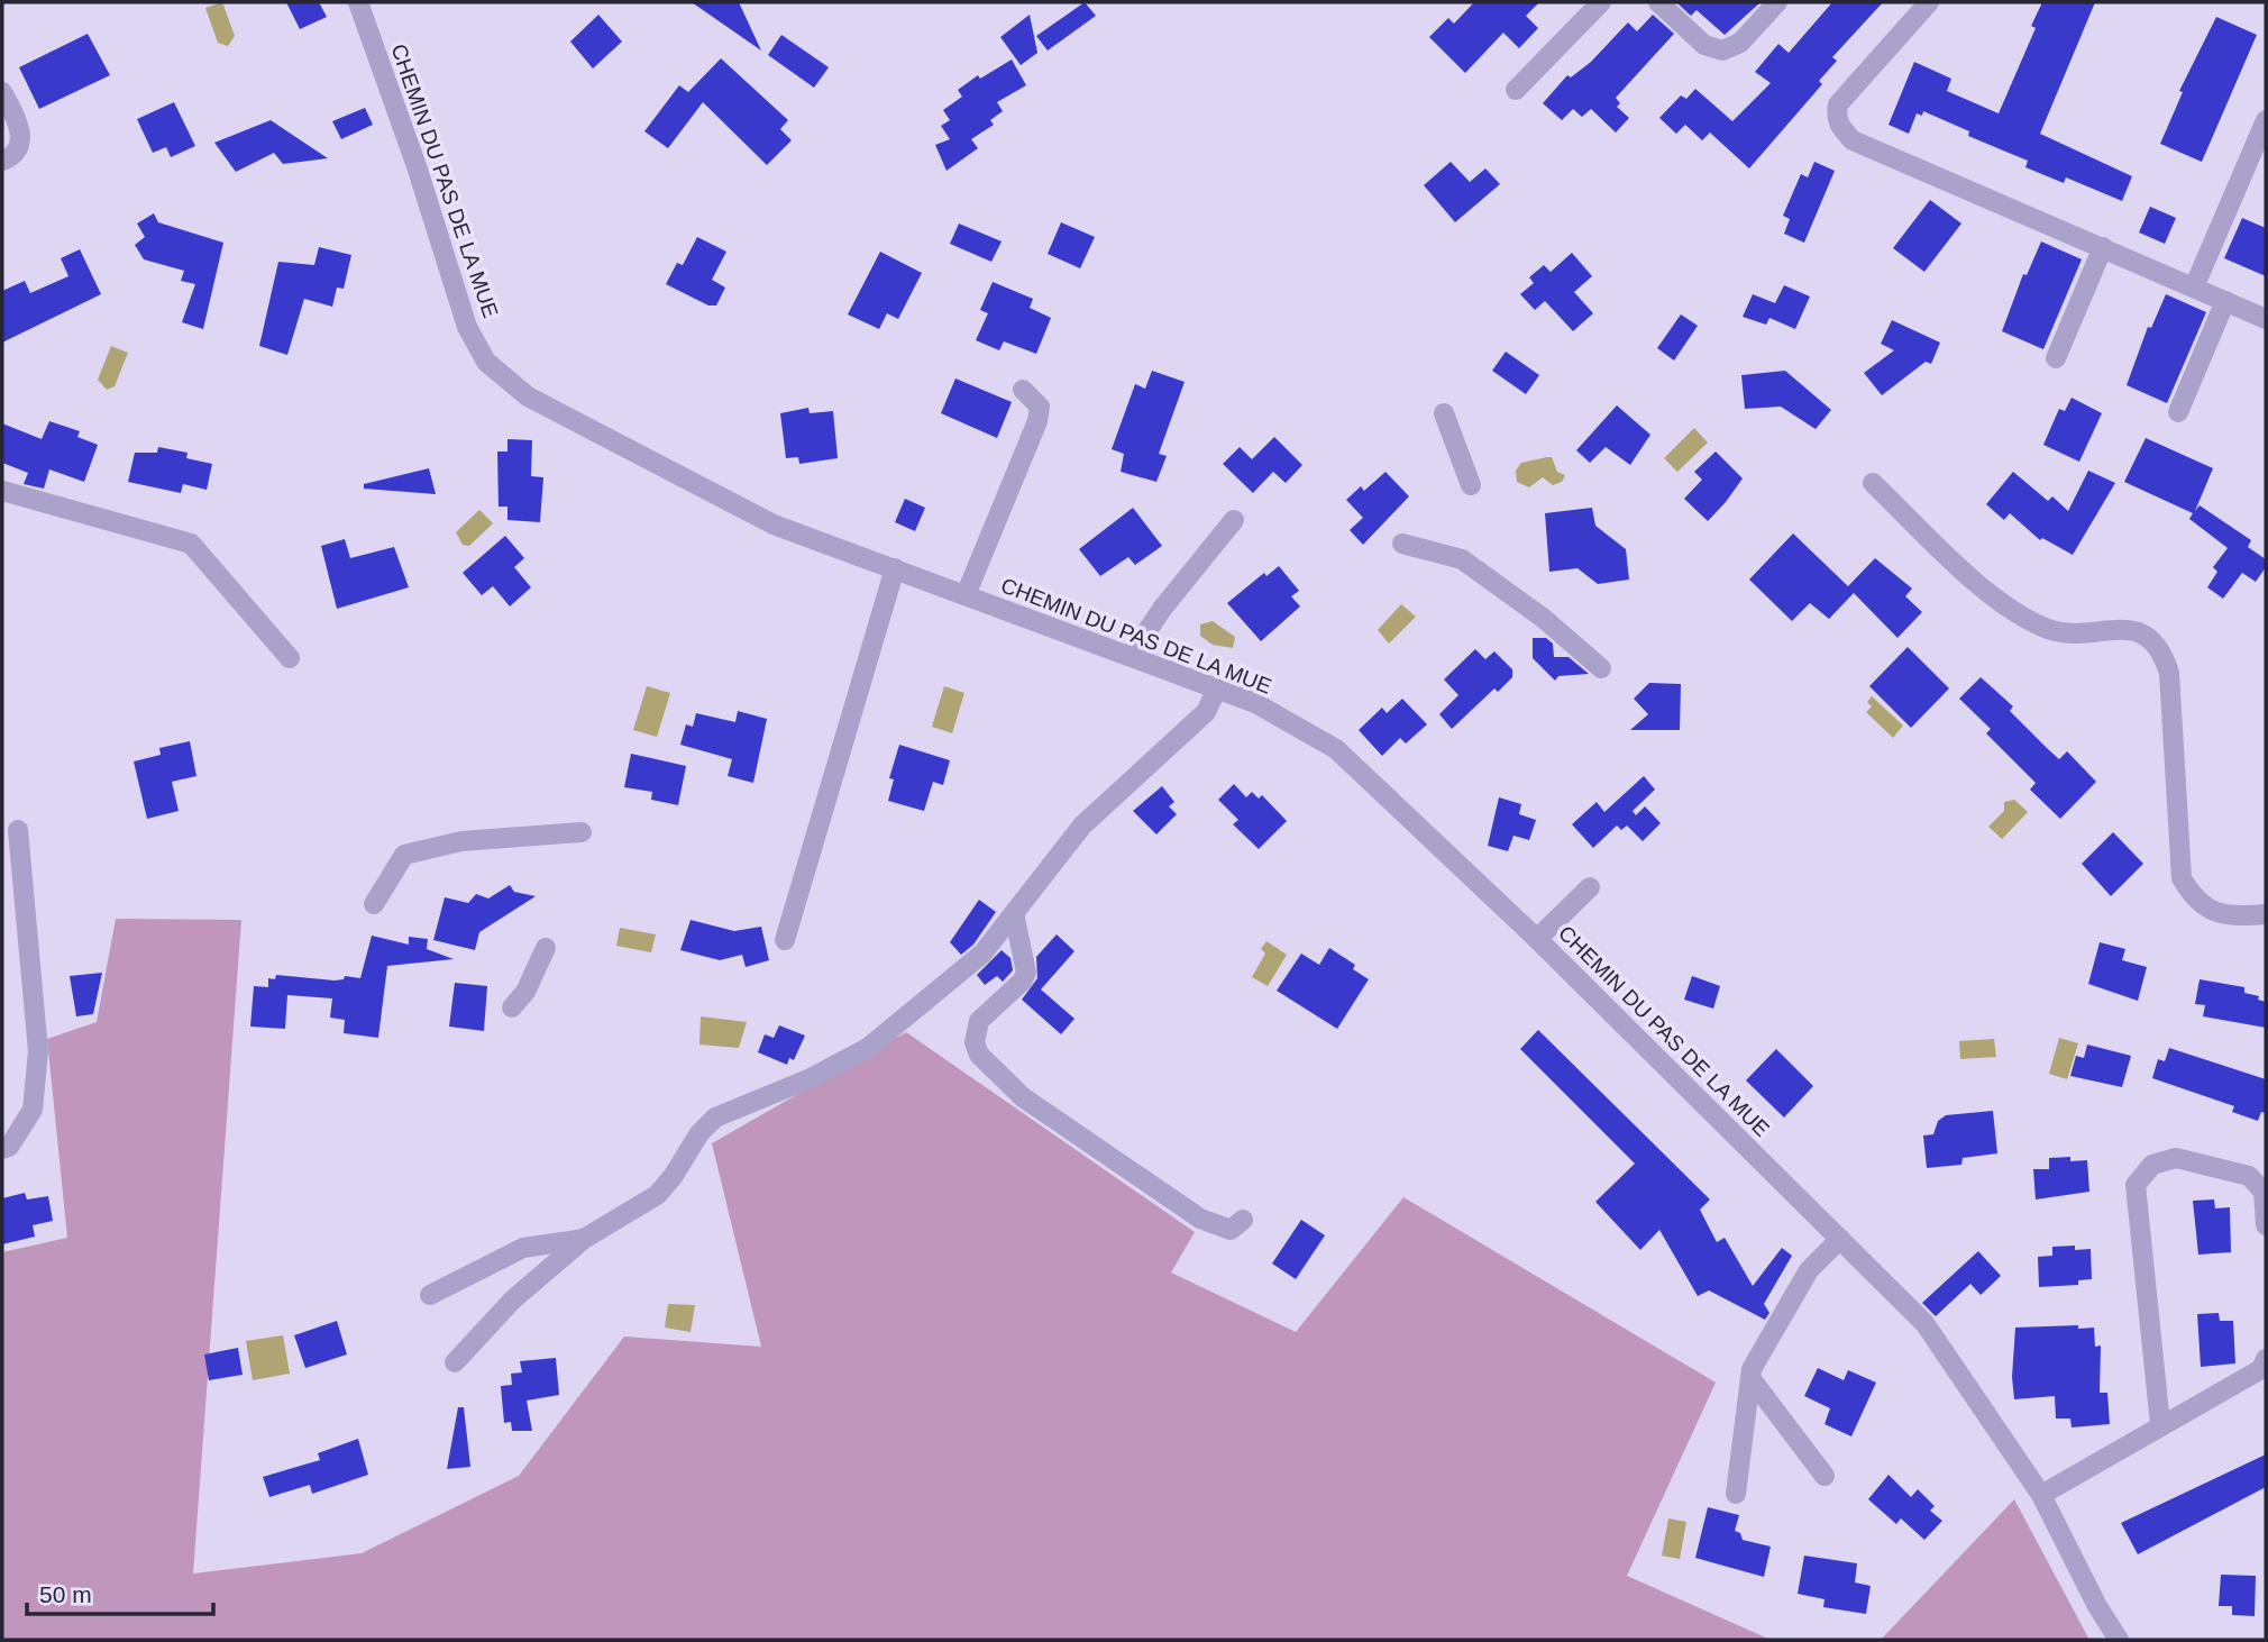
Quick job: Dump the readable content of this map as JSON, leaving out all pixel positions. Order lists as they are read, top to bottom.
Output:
{
  "streets": {
    "street": ["CHEMIN DU PAS DE LA MUE"]
  },
  "scale_bar": "50 m"
}
